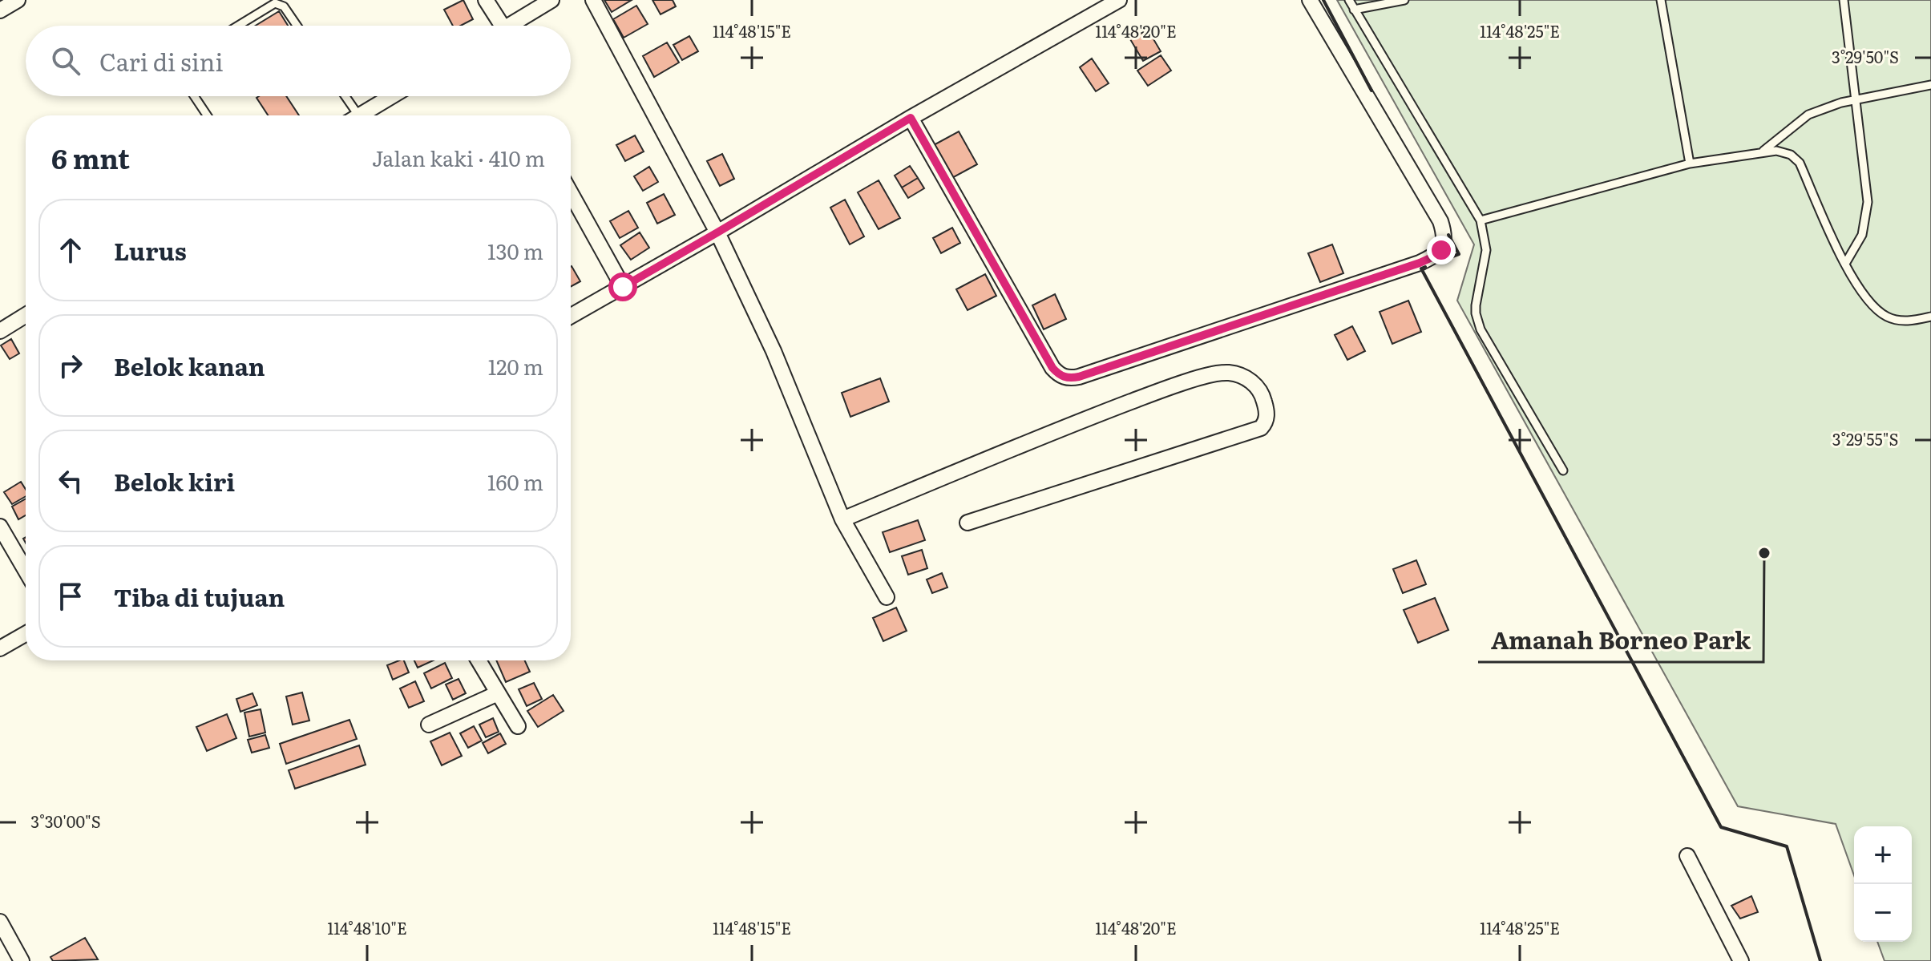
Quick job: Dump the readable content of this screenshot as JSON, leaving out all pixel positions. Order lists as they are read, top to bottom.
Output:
{
  "places": ["Amanah Borneo Park"],
  "page": {
    "search": "Cari di sini",
    "heading": ["6 mnt", "Jalan kaki · 410 m"],
    "list": [
      ["Lurus", "130 m"],
      ["Belok kanan", "120 m"],
      ["Belok kiri", "160 m"],
      "Tiba di tujuan"
    ],
    "map_buttons": ["+", "−"]
  },
  "coordinates": [
    "114°48'15\"E",
    "114°48'20\"E",
    "114°48'25\"E",
    "3°29'50\"S",
    "3°29'55\"S",
    "3°30'00\"S",
    "114°48'10\"E"
  ]
}
